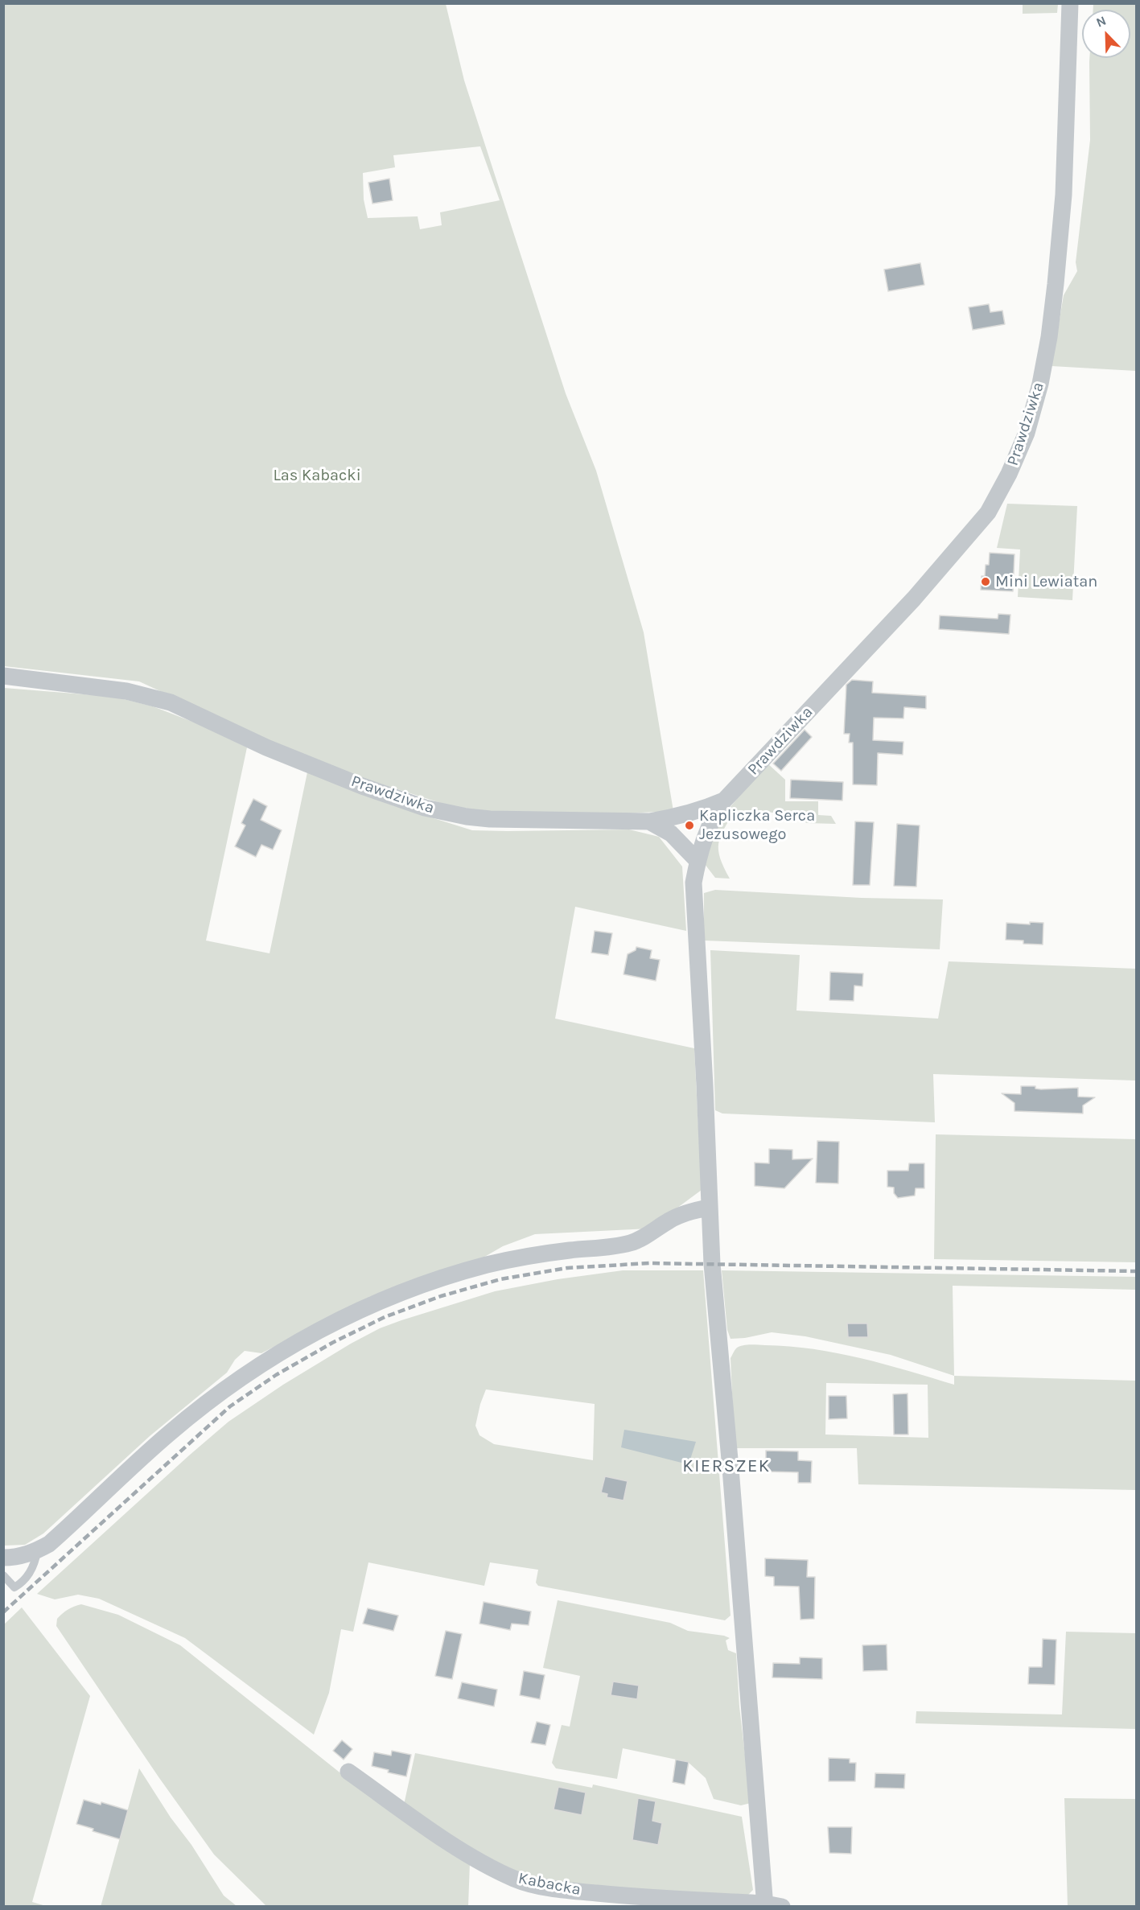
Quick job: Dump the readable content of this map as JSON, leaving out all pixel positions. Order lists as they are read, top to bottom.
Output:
{
  "streets": {
    "street": ["Prawdziwka", "Kabacka"]
  },
  "districts": ["KIERSZEK"],
  "parks": ["Las Kabacki"],
  "places": ["Mini Lewiatan", "Kapliczka Serca Jezusowego"],
  "north": "top left"
}
